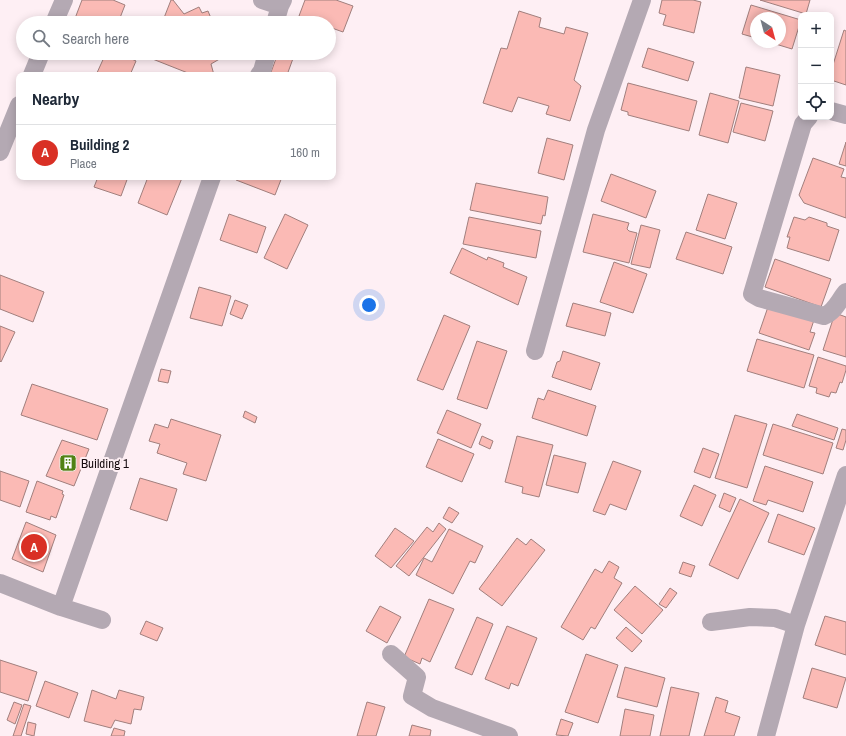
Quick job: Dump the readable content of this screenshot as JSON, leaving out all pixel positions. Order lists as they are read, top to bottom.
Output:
{
  "places": {
    "building": ["Building 1"]
  },
  "north": "bottom right",
  "page": {
    "map_buttons": ["+", "−"],
    "search": "Search here",
    "heading": "Nearby",
    "list": [
      {
        "mark": "A",
        "name": "Building 2",
        "note": "Place",
        "value": "160 m"
      }
    ],
    "pins": "A"
  }
}
